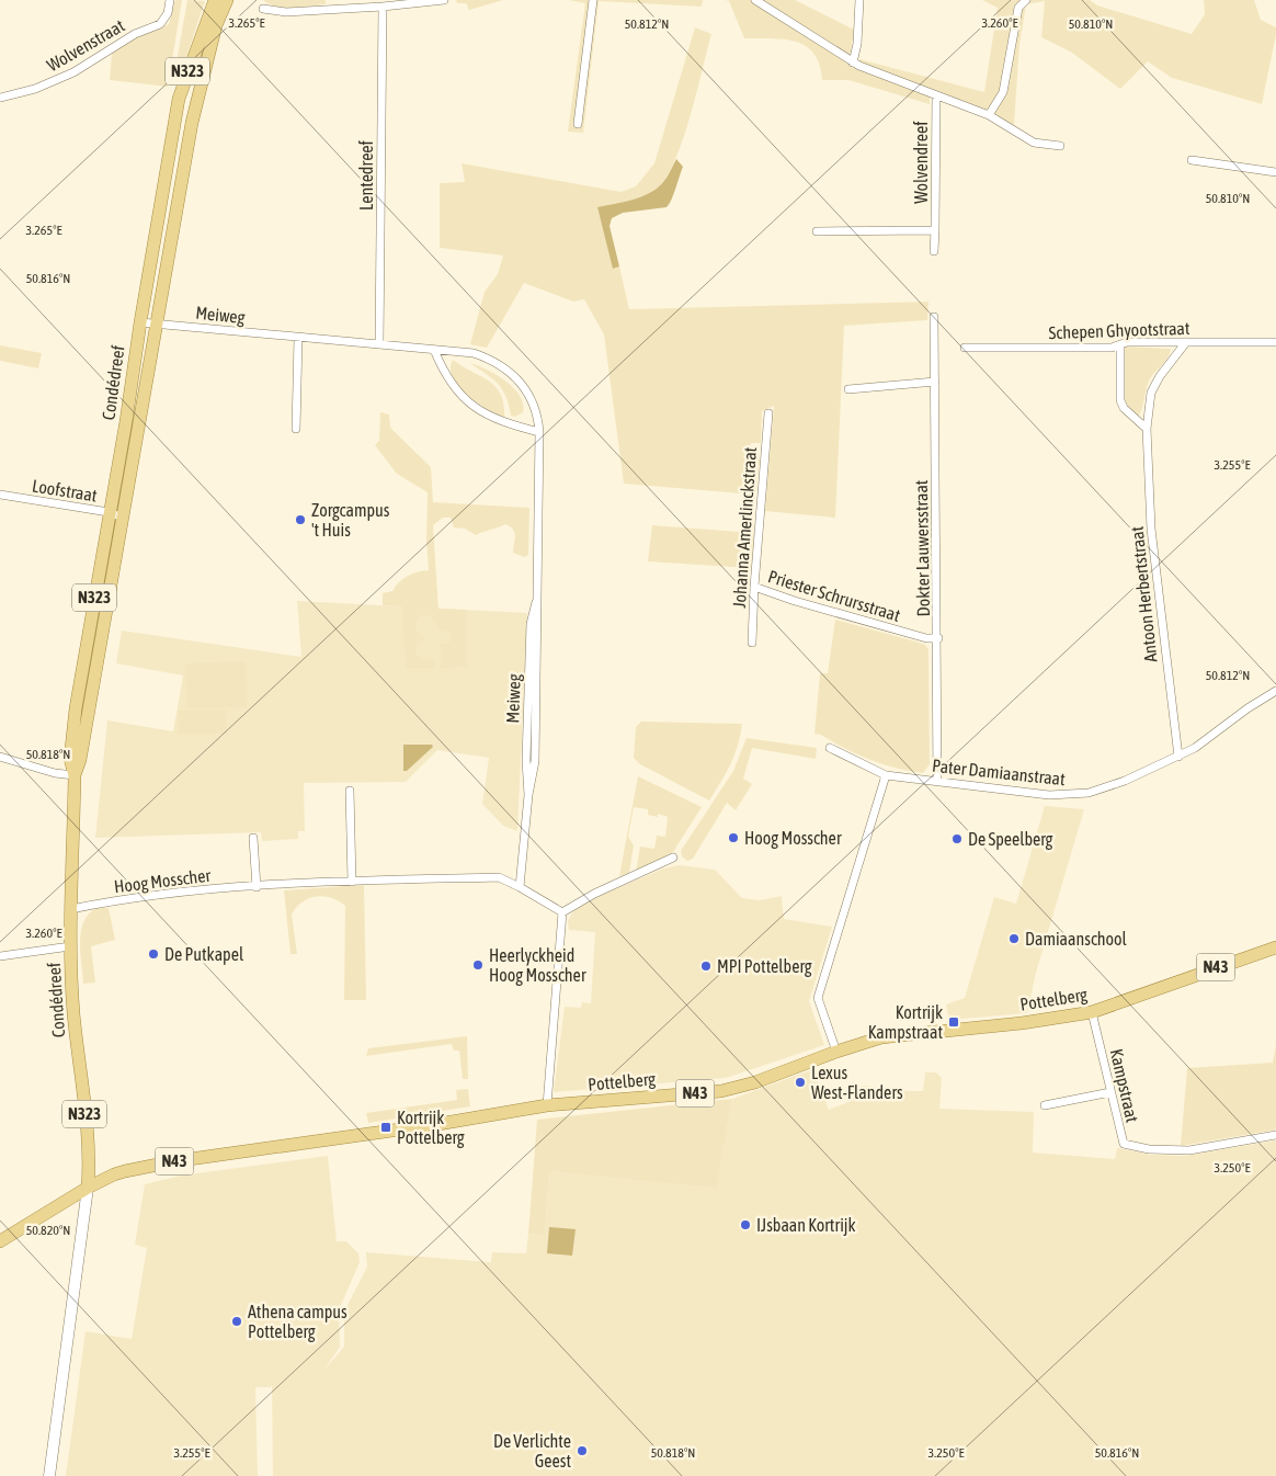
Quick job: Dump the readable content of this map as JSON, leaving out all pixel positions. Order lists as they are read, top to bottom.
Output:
{
  "streets": {
    "main road": [
      "N323",
      "Condédreef",
      "N43",
      "Pottelberg"
    ],
    "street": [
      "Wolvenstraat",
      "Wolvendreef",
      "Lentedreef",
      "Meiweg",
      "Schepen Ghyootstraat",
      "Loofstraat",
      "Johanna Amerlinckstraat",
      "Dokter Lauwersstraat",
      "Antoon Herbertstraat",
      "Priester Schrursstraat",
      "Pater Damiaanstraat",
      "Hoog Mosscher",
      "Kampstraat"
    ]
  },
  "crossings": [
    ["Lentedreef", "Meiweg"],
    ["Meiweg", "Condédreef"],
    ["Meiweg", "Hoog Mosscher"],
    ["Schepen Ghyootstraat", "Antoon Herbertstraat"],
    ["Condédreef", "Loofstraat"],
    ["Condédreef", "Hoog Mosscher"],
    ["Condédreef", "N43"],
    ["Condédreef", "Pottelberg"],
    ["Johanna Amerlinckstraat", "Priester Schrursstraat"],
    ["Dokter Lauwersstraat", "Priester Schrursstraat"],
    ["Dokter Lauwersstraat", "Pater Damiaanstraat"],
    ["Antoon Herbertstraat", "Pater Damiaanstraat"],
    ["N43", "Pottelberg"],
    ["Pottelberg", "Kampstraat"]
  ],
  "places": {
    "other": [
      "Zorgcampus 't Huis",
      "Hoog Mosscher",
      "De Speelberg",
      "Damiaanschool",
      "De Putkapel",
      "Heerlyckheid Hoog Mosscher",
      "MPI Pottelberg",
      "Lexus West-Flanders",
      "IJsbaan Kortrijk",
      "Athena campus Pottelberg",
      "De Verlichte Geest"
    ],
    "transit": ["Kortrijk Kampstraat", "Kortrijk Pottelberg"]
  },
  "coordinates": [
    "3.265°E",
    "3.260°E",
    "50.812°N",
    "50.810°N",
    "50.816°N",
    "3.255°E",
    "50.818°N",
    "3.250°E",
    "50.820°N"
  ]
}
